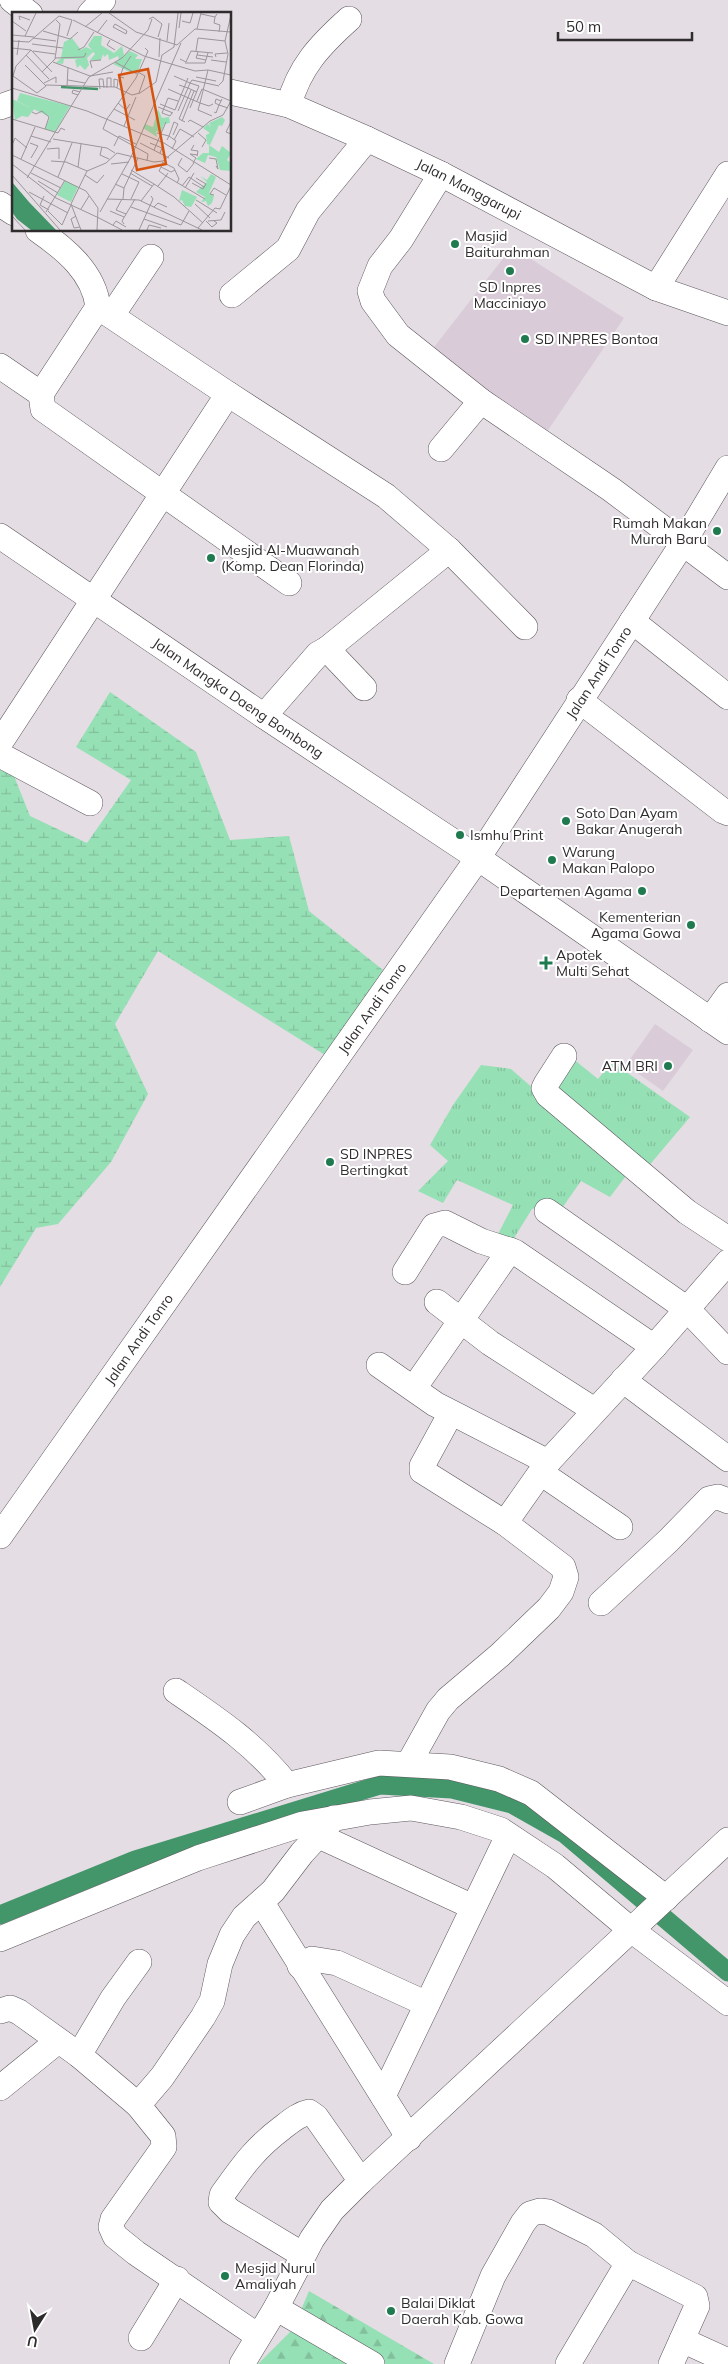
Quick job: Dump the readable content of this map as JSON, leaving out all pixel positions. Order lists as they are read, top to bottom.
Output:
{
  "streets": {
    "street": ["Jalan Manggarupi", "Jalan Andi Tonro", "Jalan Mangka Daeng Bombong"]
  },
  "crossings": [
    ["Jalan Andi Tonro", "Jalan Mangka Daeng Bombong"]
  ],
  "places": {
    "other": [
      "Masjid Baiturahman",
      "SD Inpres Macciniayo",
      "SD INPRES Bontoa",
      "Rumah Makan Murah Baru",
      "Mesjid Al-Muawanah (Komp. Dean Florinda)",
      "Soto Dan Ayam Bakar Anugerah",
      "Ismhu Print",
      "Warung Makan Palopo",
      "Departemen Agama",
      "Kementerian Agama Gowa",
      "ATM BRI",
      "SD INPRES Bertingkat",
      "Mesjid Nurul Amaliyah",
      "Balai Diklat Daerah Kab. Gowa"
    ],
    "health": ["Apotek Multi Sehat"]
  },
  "scale_bar": "50 m",
  "north": "bottom"
}
